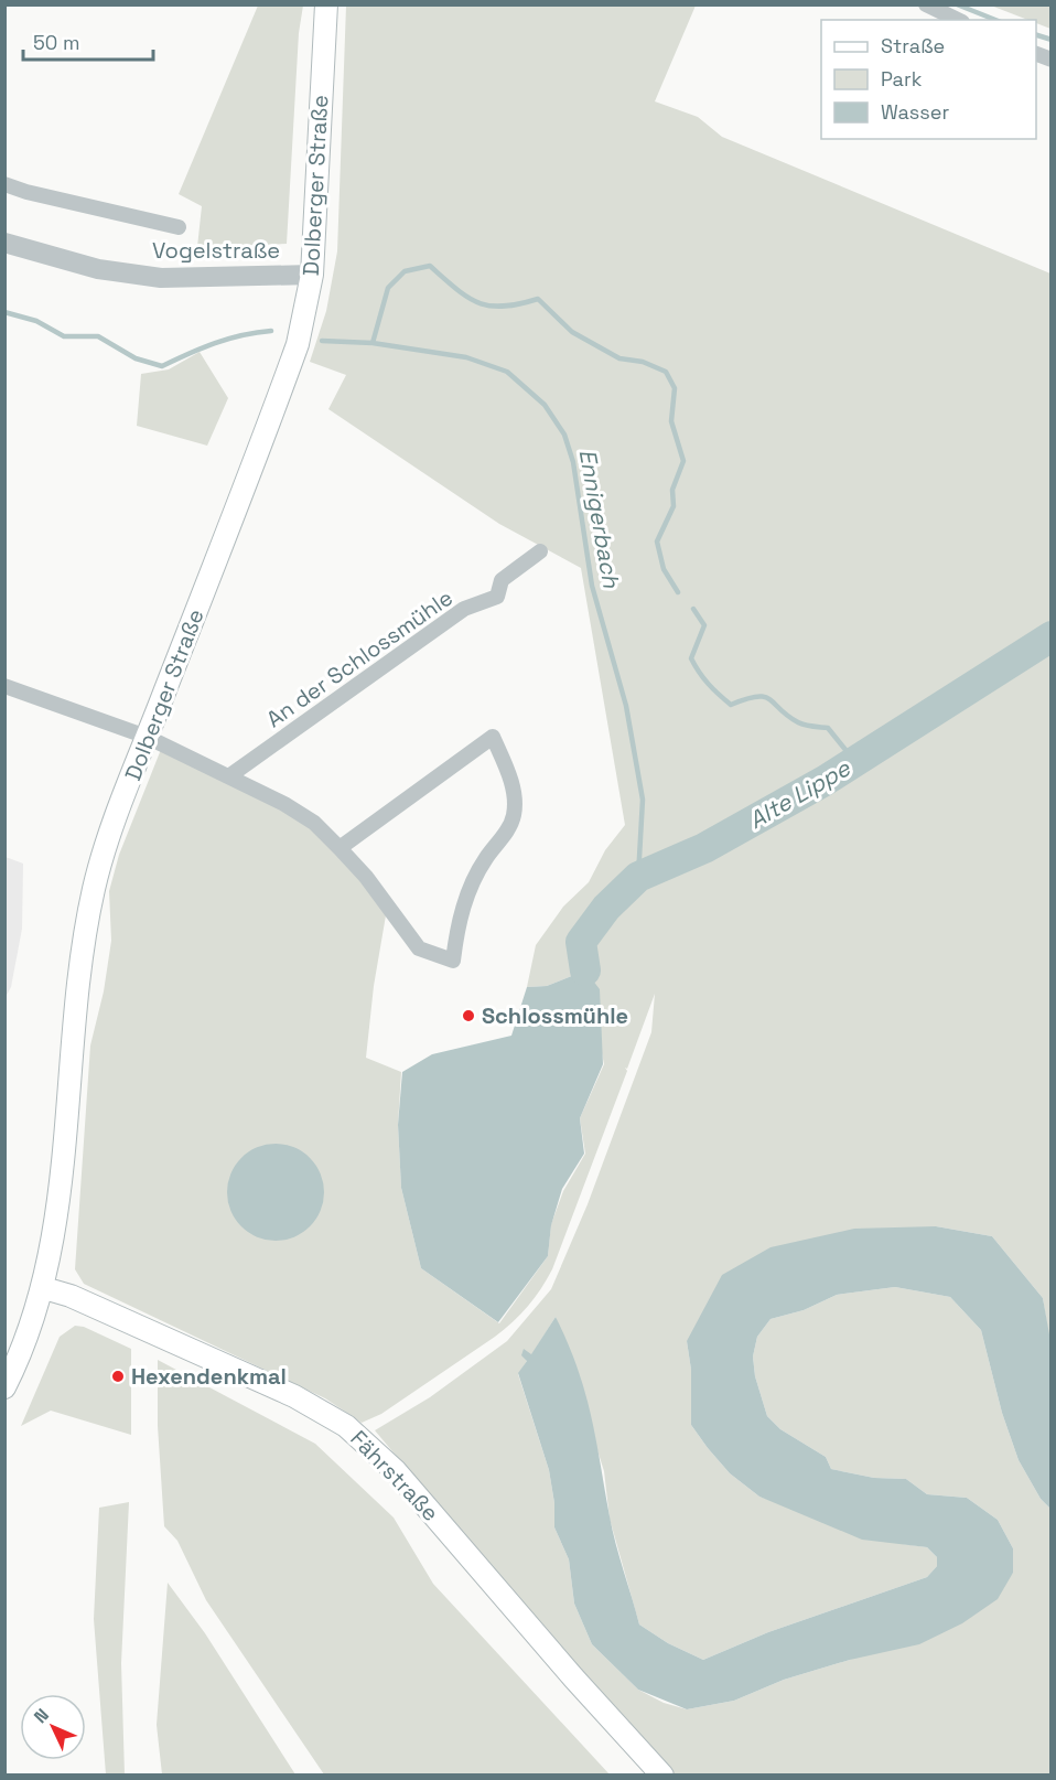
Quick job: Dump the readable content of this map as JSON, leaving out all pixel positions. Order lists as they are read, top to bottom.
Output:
{
  "streets": {
    "main road": ["Dolberger Straße", "Fährstraße"],
    "street": ["Vogelstraße", "An der Schlossmühle"]
  },
  "crossings": [
    ["Dolberger Straße", "Vogelstraße"],
    ["Dolberger Straße", "Fährstraße"]
  ],
  "water": ["Ennigerbach", "Alte Lippe"],
  "places": ["Schlossmühle", "Hexendenkmal"],
  "legend": ["Straße", "Park", "Wasser"],
  "scale_bar": "50 m",
  "north": "top left"
}
